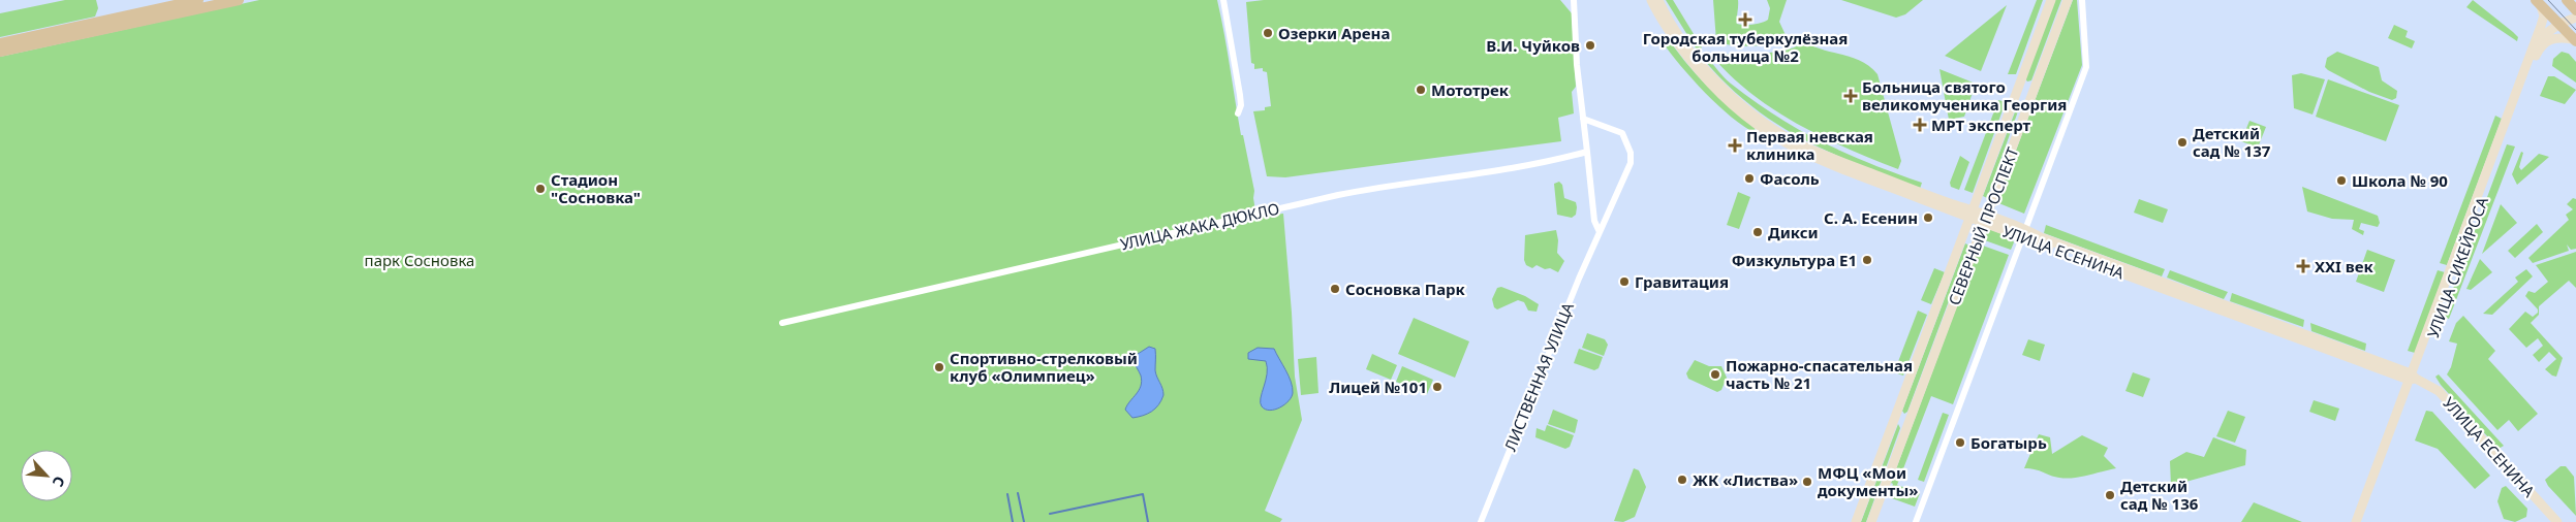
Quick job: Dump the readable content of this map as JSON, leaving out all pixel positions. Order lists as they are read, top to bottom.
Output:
{
  "streets": {
    "street": [
      "УЛИЦА ЖАКА ДЮКЛО",
      "СЕВЕРНЫЙ ПРОСПЕКТ",
      "УЛИЦА ЕСЕНИНА",
      "УЛИЦА СИКЕЙРОСА",
      "ЛИСТВЕННАЯ УЛИЦА"
    ]
  },
  "crossings": [
    ["СЕВЕРНЫЙ ПРОСПЕКТ", "УЛИЦА ЕСЕНИНА"],
    ["УЛИЦА ЕСЕНИНА", "УЛИЦА СИКЕЙРОСА"]
  ],
  "parks": ["парк Сосновка"],
  "places": {
    "health": [
      "Городская туберкулёзная больница №2",
      "Больница святого великомученика Георгия",
      "МРТ эксперт",
      "Первая невская клиника",
      "XXI век"
    ],
    "other": [
      "Озерки Арена",
      "В.И. Чуйков",
      "Мототрек",
      "Детский сад № 137",
      "Фасоль",
      "Школа № 90",
      "Стадион \"Сосновка\"",
      "С. А. Есенин",
      "Дикси",
      "Физкультура Е1",
      "Гравитация",
      "Сосновка Парк",
      "Спортивно-стрелковый клуб «Олимпиец»",
      "Пожарно-спасательная часть № 21",
      "Лицей №101",
      "Богатырь",
      "ЖК «Листва»",
      "МФЦ «Мои документы»",
      "Детский сад № 136"
    ]
  },
  "north": "bottom right"
}
